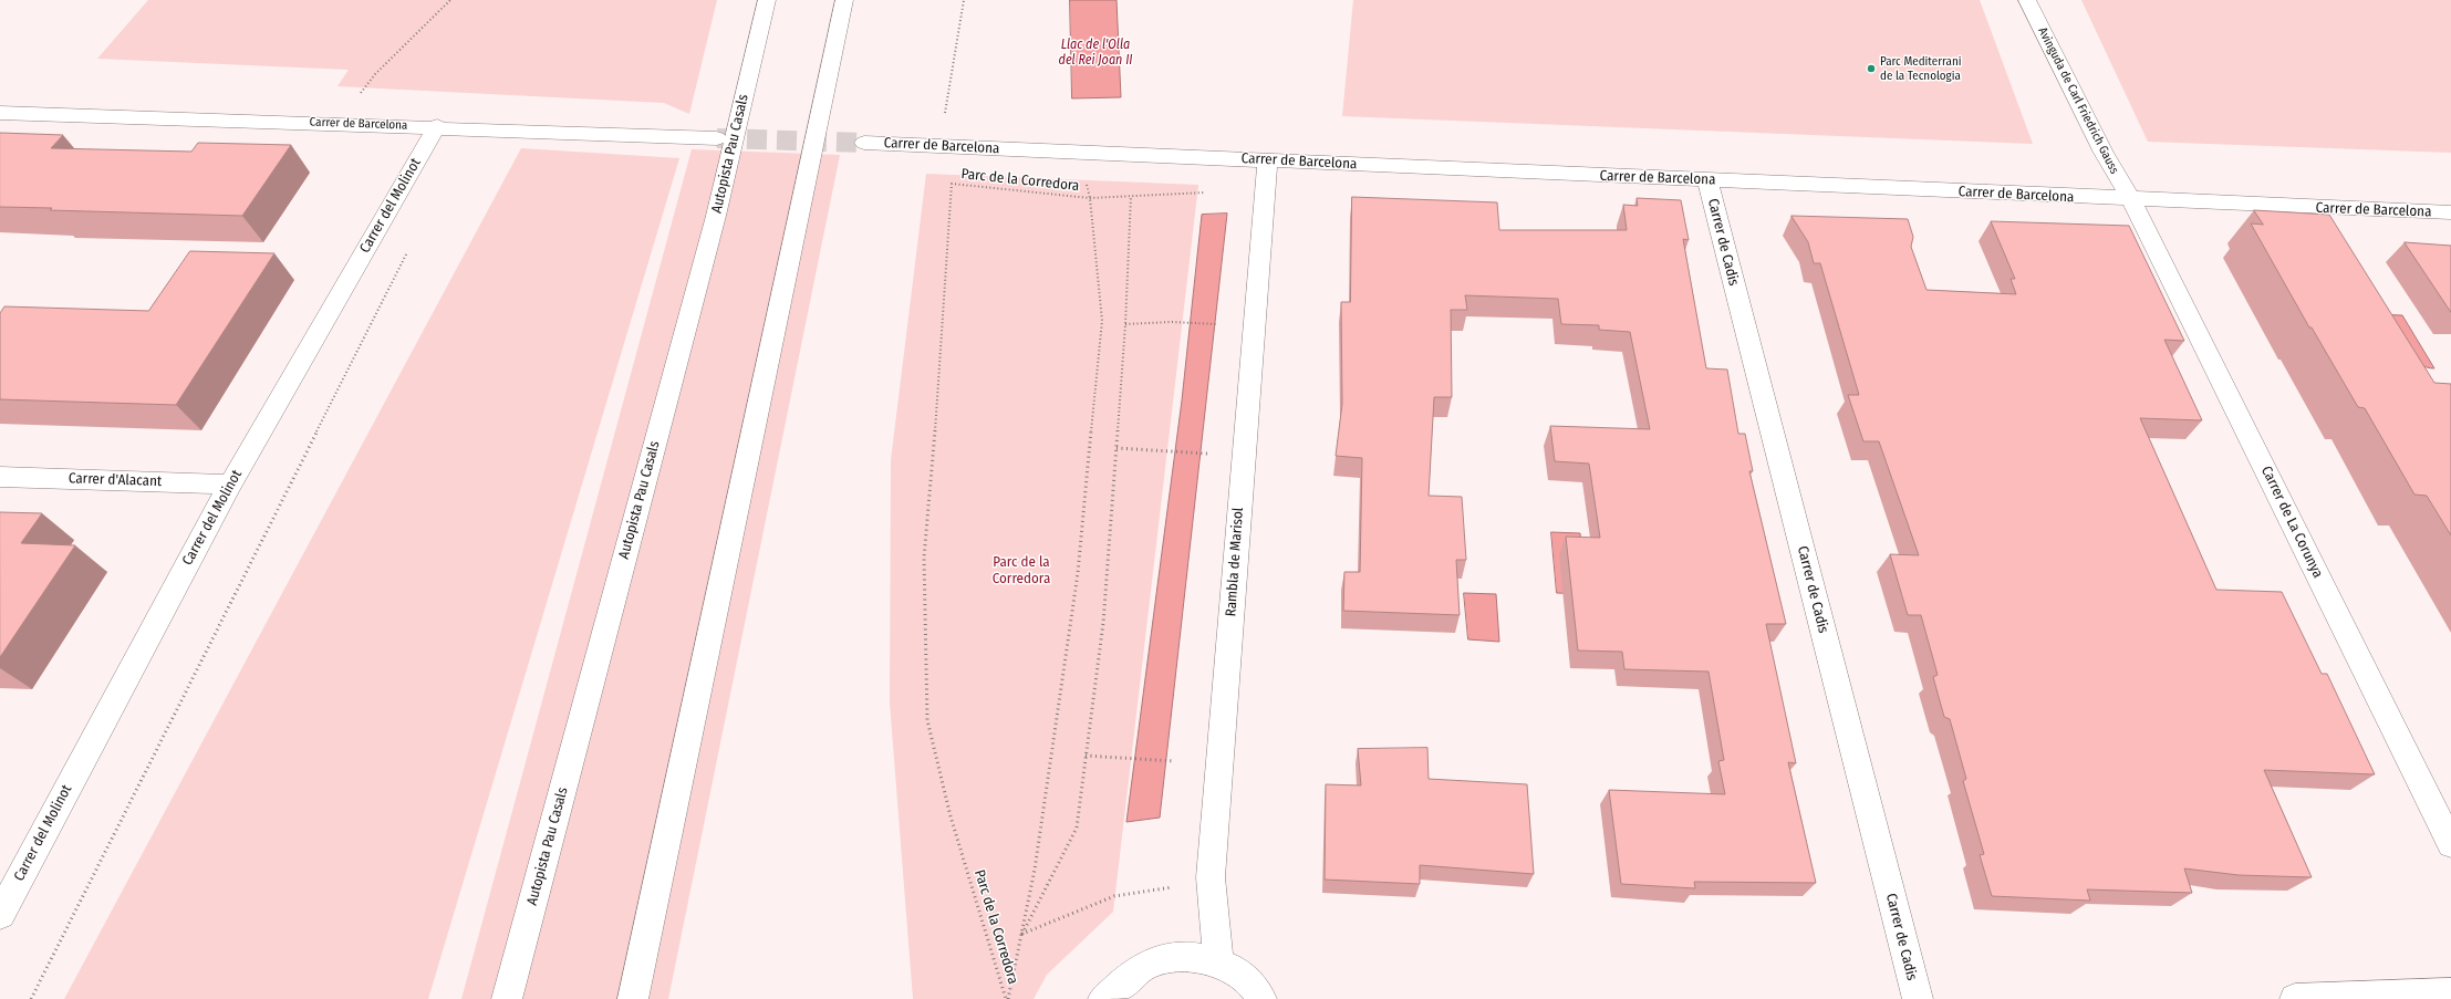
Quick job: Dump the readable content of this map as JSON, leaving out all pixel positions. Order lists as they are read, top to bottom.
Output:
{
  "streets": {
    "main road": [
      "Avinguda de Carl Friedrich Gauss",
      "Carrer de Barcelona",
      "Autopista Pau Casals",
      "Carrer del Molinot",
      "Carrer de Cadis",
      "Carrer d'Alacant",
      "Carrer de La Corunya",
      "Rambla de Marisol"
    ],
    "path": ["Parc de la Corredora"]
  },
  "crossings": [
    ["Avinguda de Carl Friedrich Gauss", "Carrer de Barcelona"],
    ["Avinguda de Carl Friedrich Gauss", "Carrer de La Corunya"],
    ["Carrer de Barcelona", "Parc de la Corredora"],
    ["Carrer de Barcelona", "Carrer del Molinot"],
    ["Carrer de Barcelona", "Carrer de Cadis"],
    ["Carrer de Barcelona", "Carrer de La Corunya"],
    ["Carrer de Barcelona", "Rambla de Marisol"],
    ["Parc de la Corredora", "Rambla de Marisol"],
    ["Carrer del Molinot", "Carrer d'Alacant"]
  ],
  "water": ["Llac de l'Olla del Rei Joan II"],
  "parks": ["Parc de la Corredora"],
  "places": ["Parc Mediterrani de la Tecnologia"]
}
